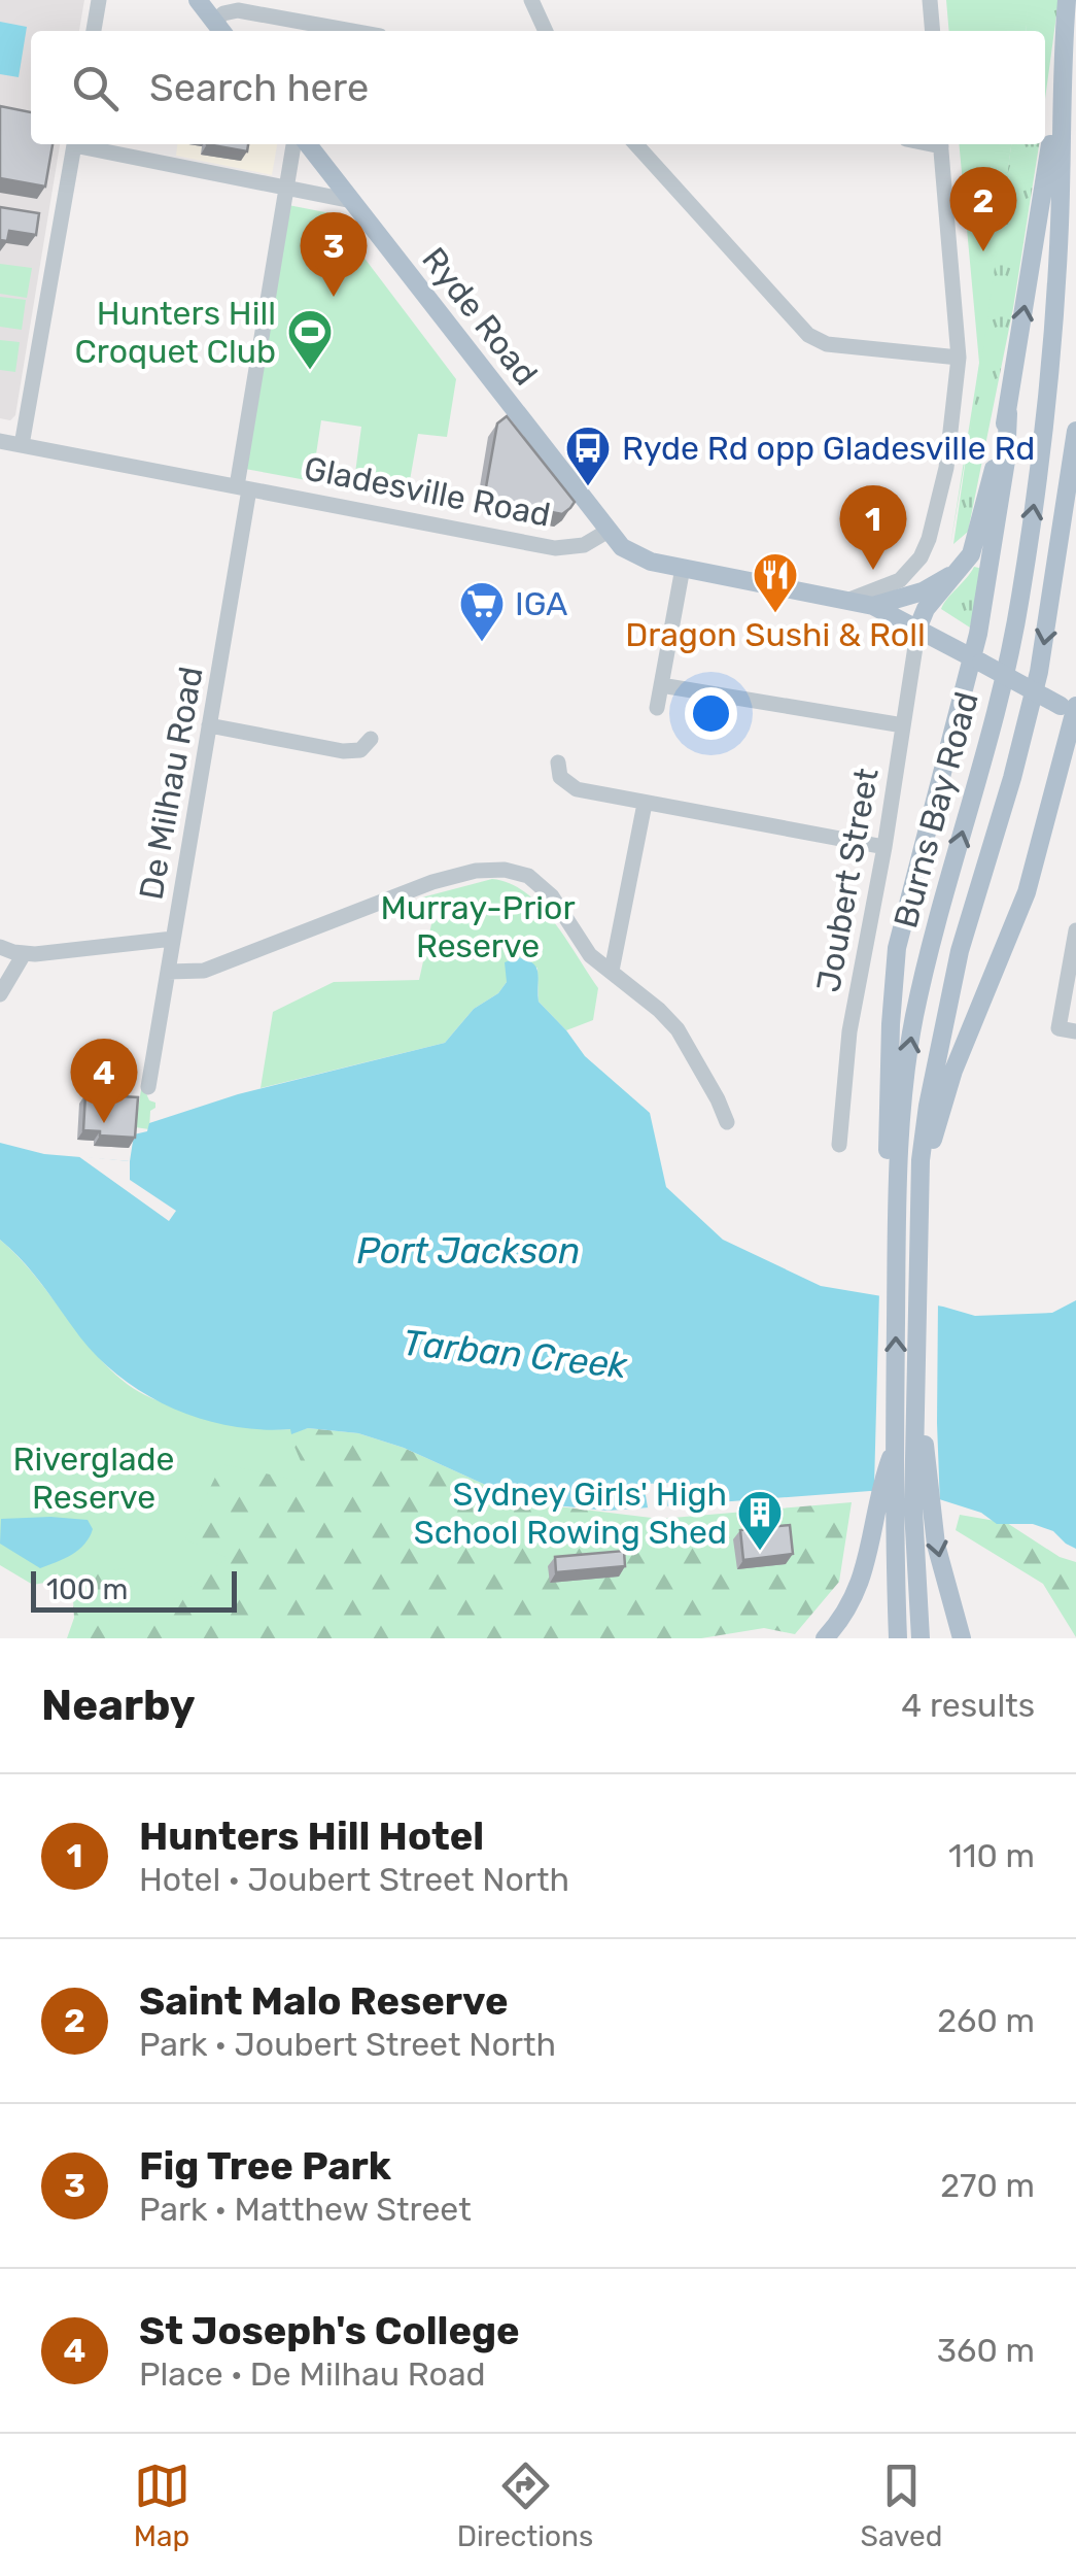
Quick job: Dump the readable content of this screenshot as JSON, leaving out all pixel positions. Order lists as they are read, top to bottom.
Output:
{
  "streets": {
    "main road": ["Ryde Road", "Burns Bay Road"],
    "street": ["Gladesville Road", "De Milhau Road", "Joubert Street"]
  },
  "crossings": [
    ["Ryde Road", "Gladesville Road"],
    ["Gladesville Road", "De Milhau Road"]
  ],
  "water": ["Port Jackson", "Tarban Creek"],
  "parks": ["Murray-Prior Reserve", "Riverglade Reserve"],
  "places": {
    "sports": ["Hunters Hill Croquet Club"],
    "bus stop": ["Ryde Rd opp Gladesville Rd"],
    "restaurant": ["Dragon Sushi & Roll"],
    "supermarket": ["IGA"],
    "building": ["Sydney Girls' High School Rowing Shed"]
  },
  "scale_bar": "100 m",
  "page": {
    "search": "Search here",
    "pins": [
      "2",
      "3",
      "1",
      "4"
    ],
    "scale": "100 m",
    "heading": ["Nearby", "4 results"],
    "list": [
      {
        "mark": "1",
        "name": "Hunters Hill Hotel",
        "note": "Hotel · Joubert Street North",
        "value": "110 m"
      },
      {
        "mark": "2",
        "name": "Saint Malo Reserve",
        "note": "Park · Joubert Street North",
        "value": "260 m"
      },
      {
        "mark": "3",
        "name": "Fig Tree Park",
        "note": "Park · Matthew Street",
        "value": "270 m"
      },
      {
        "mark": "4",
        "name": "St Joseph's College",
        "note": "Place · De Milhau Road",
        "value": "360 m"
      }
    ],
    "nav": ["Map", "Directions", "Saved"]
  }
}
